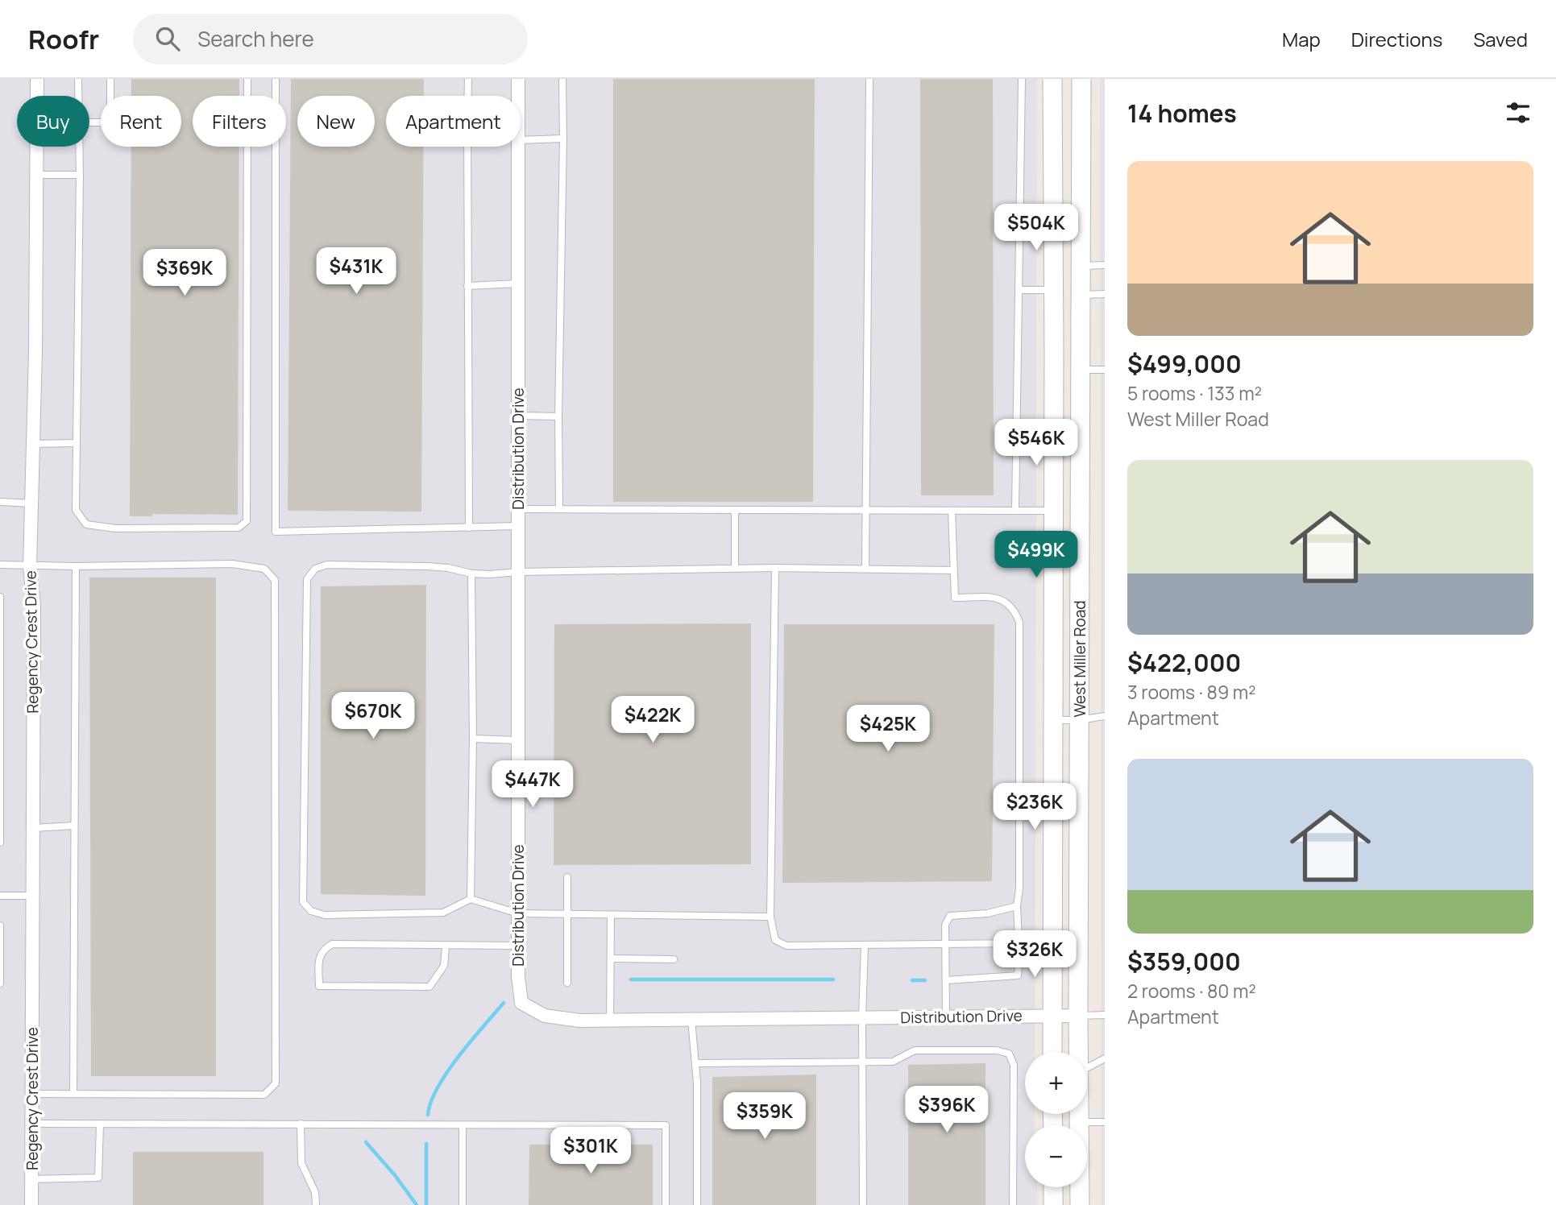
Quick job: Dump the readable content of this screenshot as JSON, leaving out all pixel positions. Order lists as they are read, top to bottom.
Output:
{
  "streets": {
    "main road": ["West Miller Road"],
    "street": ["Distribution Drive", "Regency Crest Drive"]
  },
  "crossings": [
    ["Distribution Drive", "West Miller Road"]
  ],
  "page": {
    "header": "Roofr",
    "search": "Search here",
    "nav": ["Map", "Directions", "Saved"],
    "heading": "14 homes",
    "chip": [
      "Buy",
      "Rent",
      "Filters",
      "New",
      "Apartment"
    ],
    "list": [
      {
        "name": "$499,000",
        "note": "5 rooms · 133 m² · West Miller Road"
      },
      {
        "name": "$422,000",
        "note": "3 rooms · 89 m² · Apartment"
      },
      {
        "name": "$359,000",
        "note": "2 rooms · 80 m² · Apartment"
      }
    ],
    "price": [
      "$504K",
      "$431K",
      "$369K",
      "$546K",
      "$499K",
      "$670K",
      "$422K",
      "$425K",
      "$447K",
      "$236K",
      "$326K",
      "$396K",
      "$359K",
      "$301K"
    ],
    "map_buttons": ["+", "−"]
  }
}
